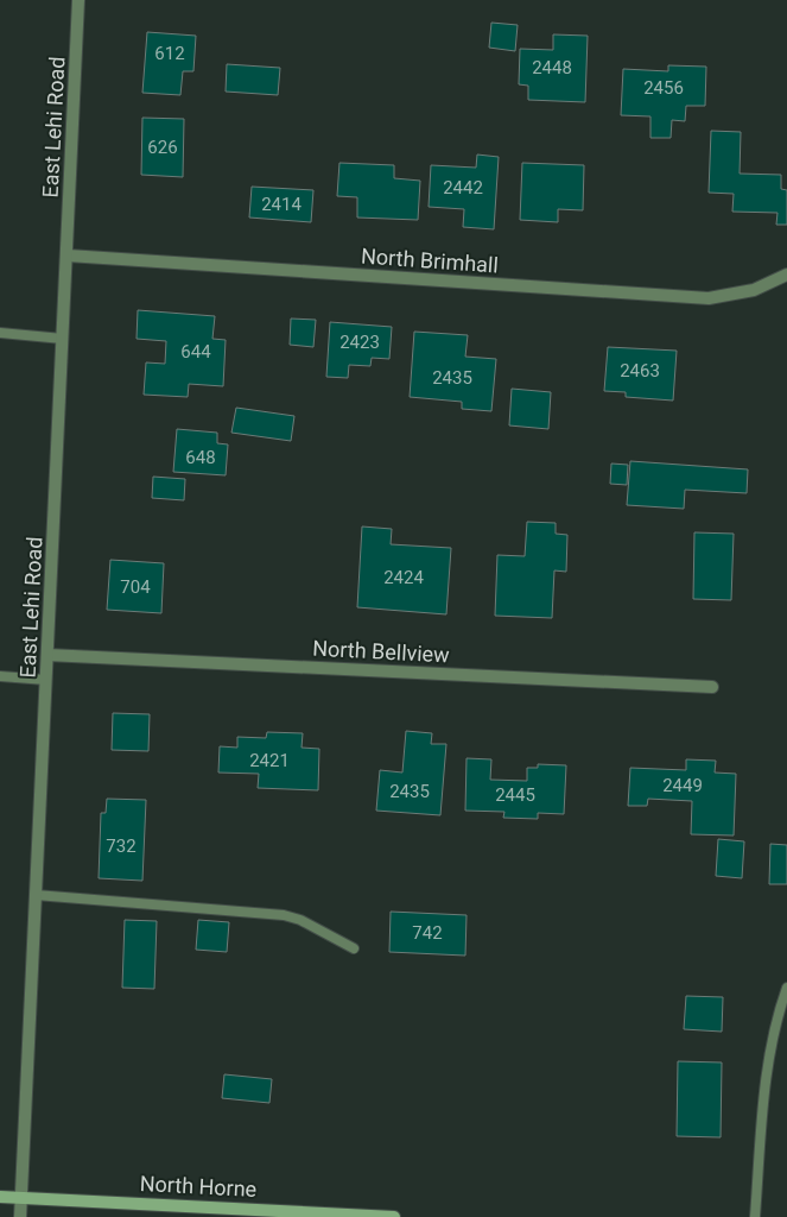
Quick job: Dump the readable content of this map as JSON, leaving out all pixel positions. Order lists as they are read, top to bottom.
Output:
{
  "streets": {
    "street": [
      "East Lehi Road",
      "North Brimhall",
      "North Bellview",
      "North Horne"
    ]
  },
  "crossings": [
    ["East Lehi Road", "North Brimhall"],
    ["East Lehi Road", "North Bellview"],
    ["East Lehi Road", "North Horne"]
  ],
  "house_numbers": [
    "612",
    "2448",
    "2456",
    "626",
    "2442",
    "2414",
    "2423",
    "644",
    "2463",
    "2435",
    "648",
    "2424",
    "704",
    "2421",
    "2449",
    "2435",
    "2445",
    "732",
    "742"
  ]
}
